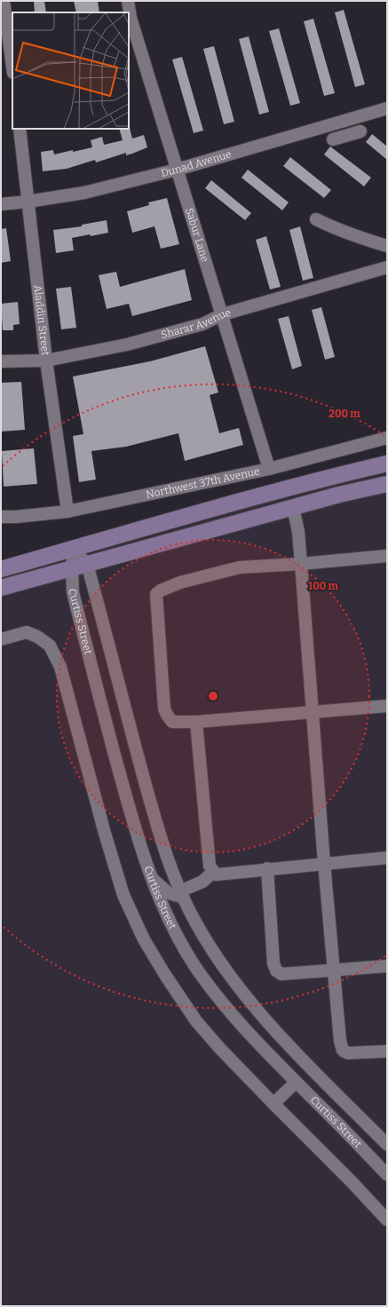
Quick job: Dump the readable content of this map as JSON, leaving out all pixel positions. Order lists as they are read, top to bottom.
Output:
{
  "streets": {
    "street": [
      "Dunad Avenue",
      "Sabur Lane",
      "Aladdin Street",
      "Sharar Avenue",
      "Northwest 37th Avenue",
      "Curtiss Street"
    ]
  },
  "crossings": [
    ["Dunad Avenue", "Sabur Lane"],
    ["Dunad Avenue", "Aladdin Street"],
    ["Sabur Lane", "Sharar Avenue"],
    ["Sabur Lane", "Northwest 37th Avenue"],
    ["Aladdin Street", "Sharar Avenue"],
    ["Aladdin Street", "Northwest 37th Avenue"]
  ],
  "rings": ["200 m", "100 m"]
}
